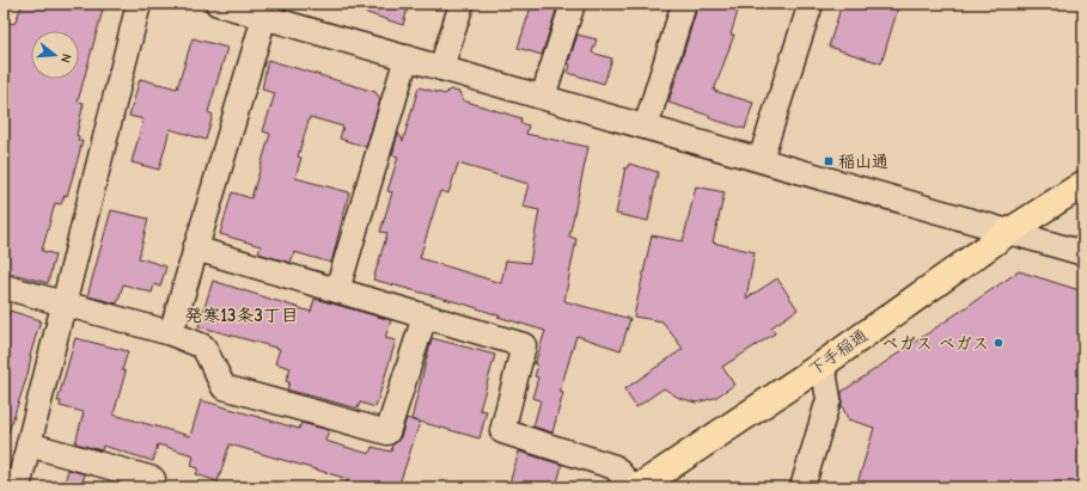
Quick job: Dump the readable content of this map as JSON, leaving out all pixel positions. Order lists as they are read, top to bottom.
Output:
{
  "streets": {
    "main road": ["下手稲通"]
  },
  "districts": ["発寒13条3丁目"],
  "places": {
    "transit": ["稲山通"],
    "other": ["ベガス ベガス"]
  },
  "north": "right"
}
